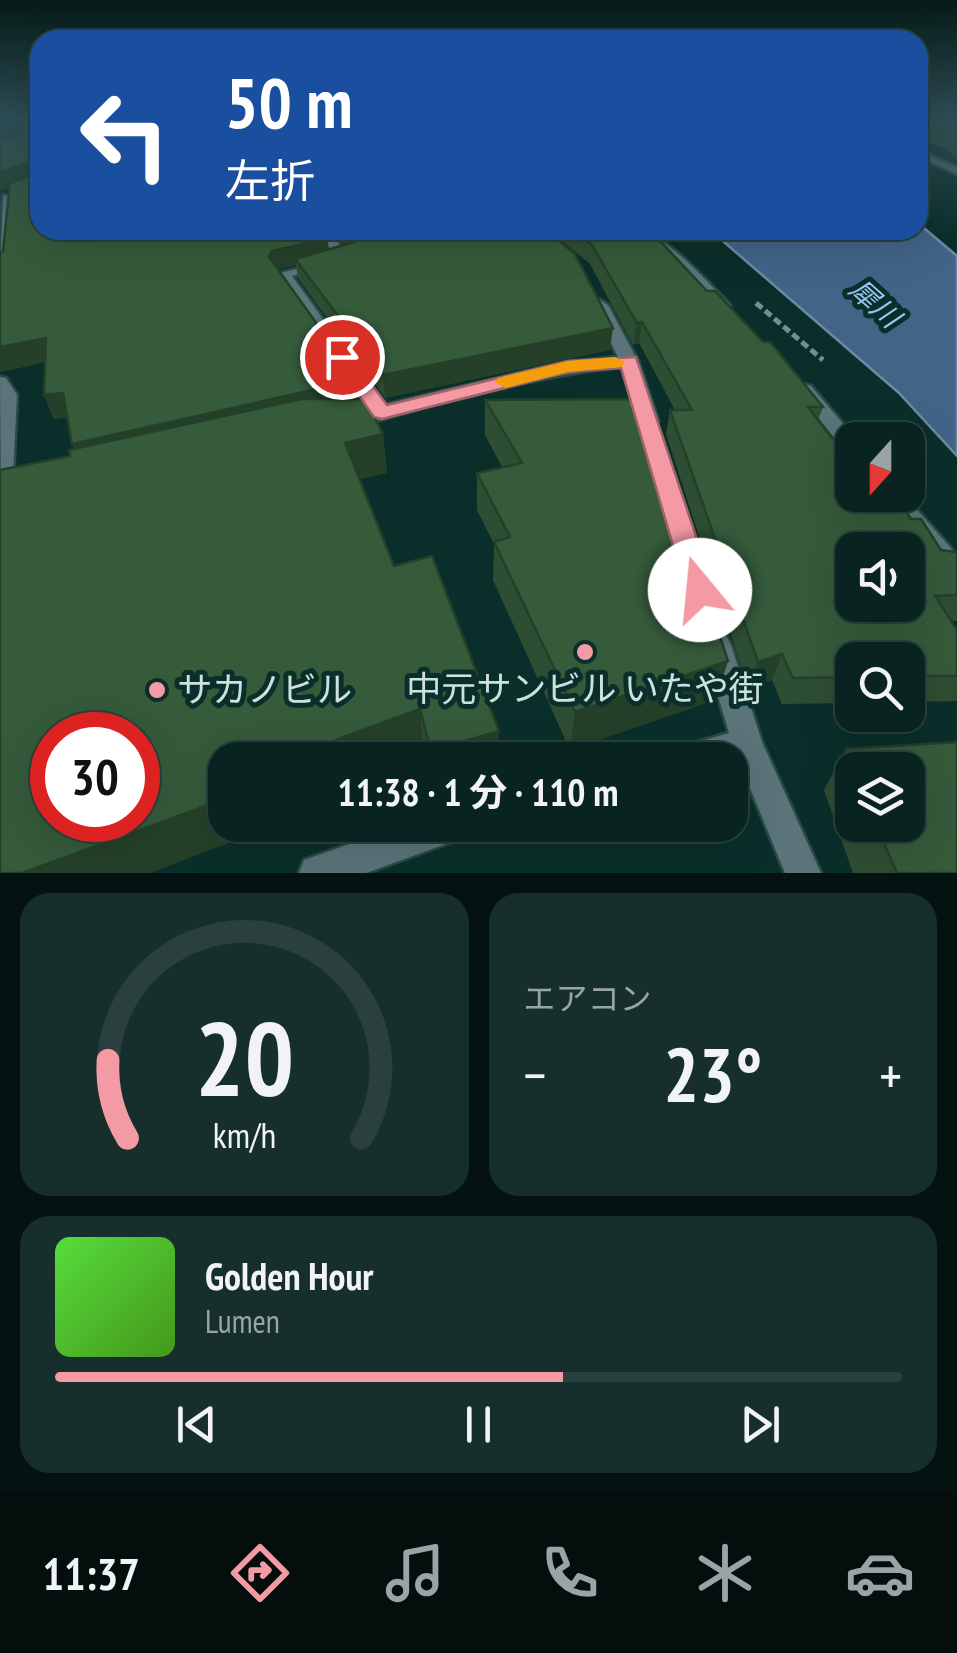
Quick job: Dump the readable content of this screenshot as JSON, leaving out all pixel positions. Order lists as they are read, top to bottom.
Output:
{
  "water": ["犀川"],
  "places": ["中元サンビル いたや街", "サカノビル"],
  "north": "bottom",
  "page": {
    "turn": ["50 m", "左折"],
    "limit": "30",
    "trip": "11:38 · 1 分 · 110 m",
    "tile": "エアコン",
    "heat": ["−", "23°", "+"],
    "song": ["Golden Hour", "Lumen"],
    "tabs": "11:37",
    "gauge": ["20", "km/h"]
  }
}
